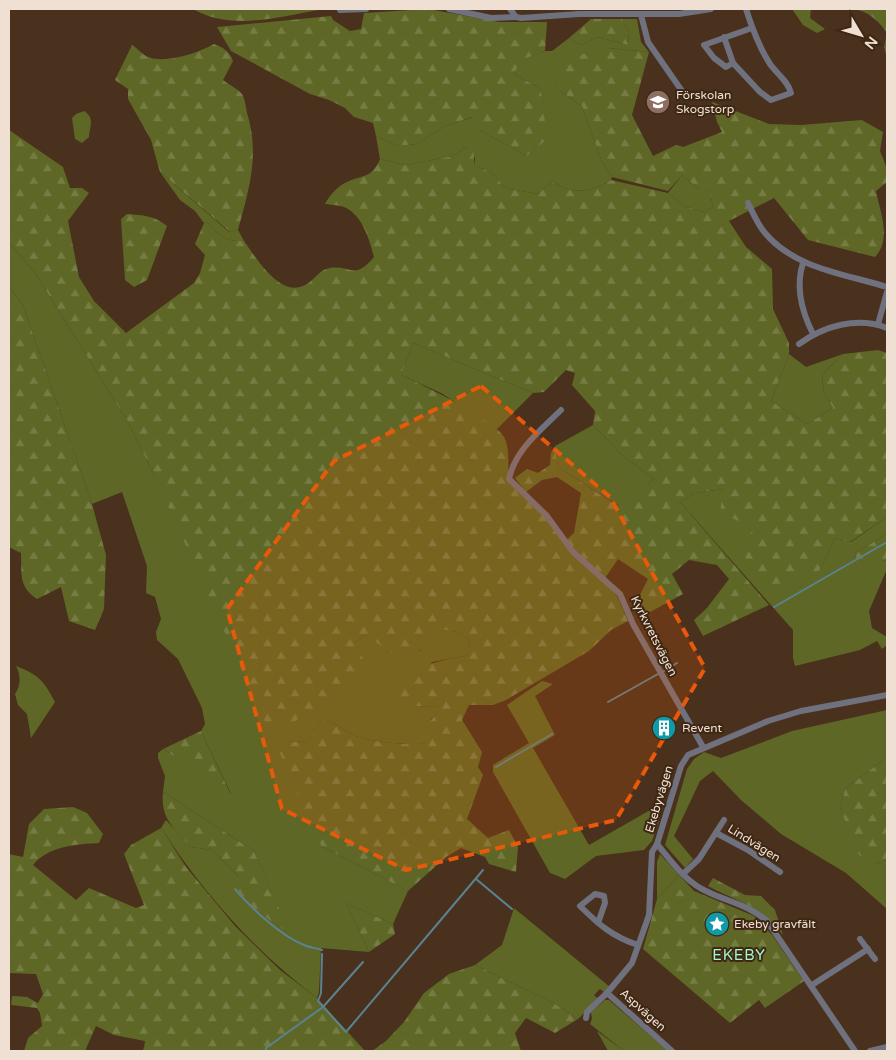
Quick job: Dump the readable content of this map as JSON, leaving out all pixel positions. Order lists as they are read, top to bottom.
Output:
{
  "streets": {
    "street": [
      "Kyrkvretsvägen",
      "Ekebyvägen",
      "Lindvägen",
      "Aspvägen"
    ]
  },
  "crossings": [
    ["Kyrkvretsvägen", "Ekebyvägen"],
    ["Ekebyvägen", "Lindvägen"],
    ["Ekebyvägen", "Aspvägen"]
  ],
  "districts": ["EKEBY"],
  "places": {
    "school or university": ["Förskolan Skogstorp"],
    "building": ["Revent"],
    "place": ["Ekeby gravfält"]
  },
  "north": "bottom right"
}
